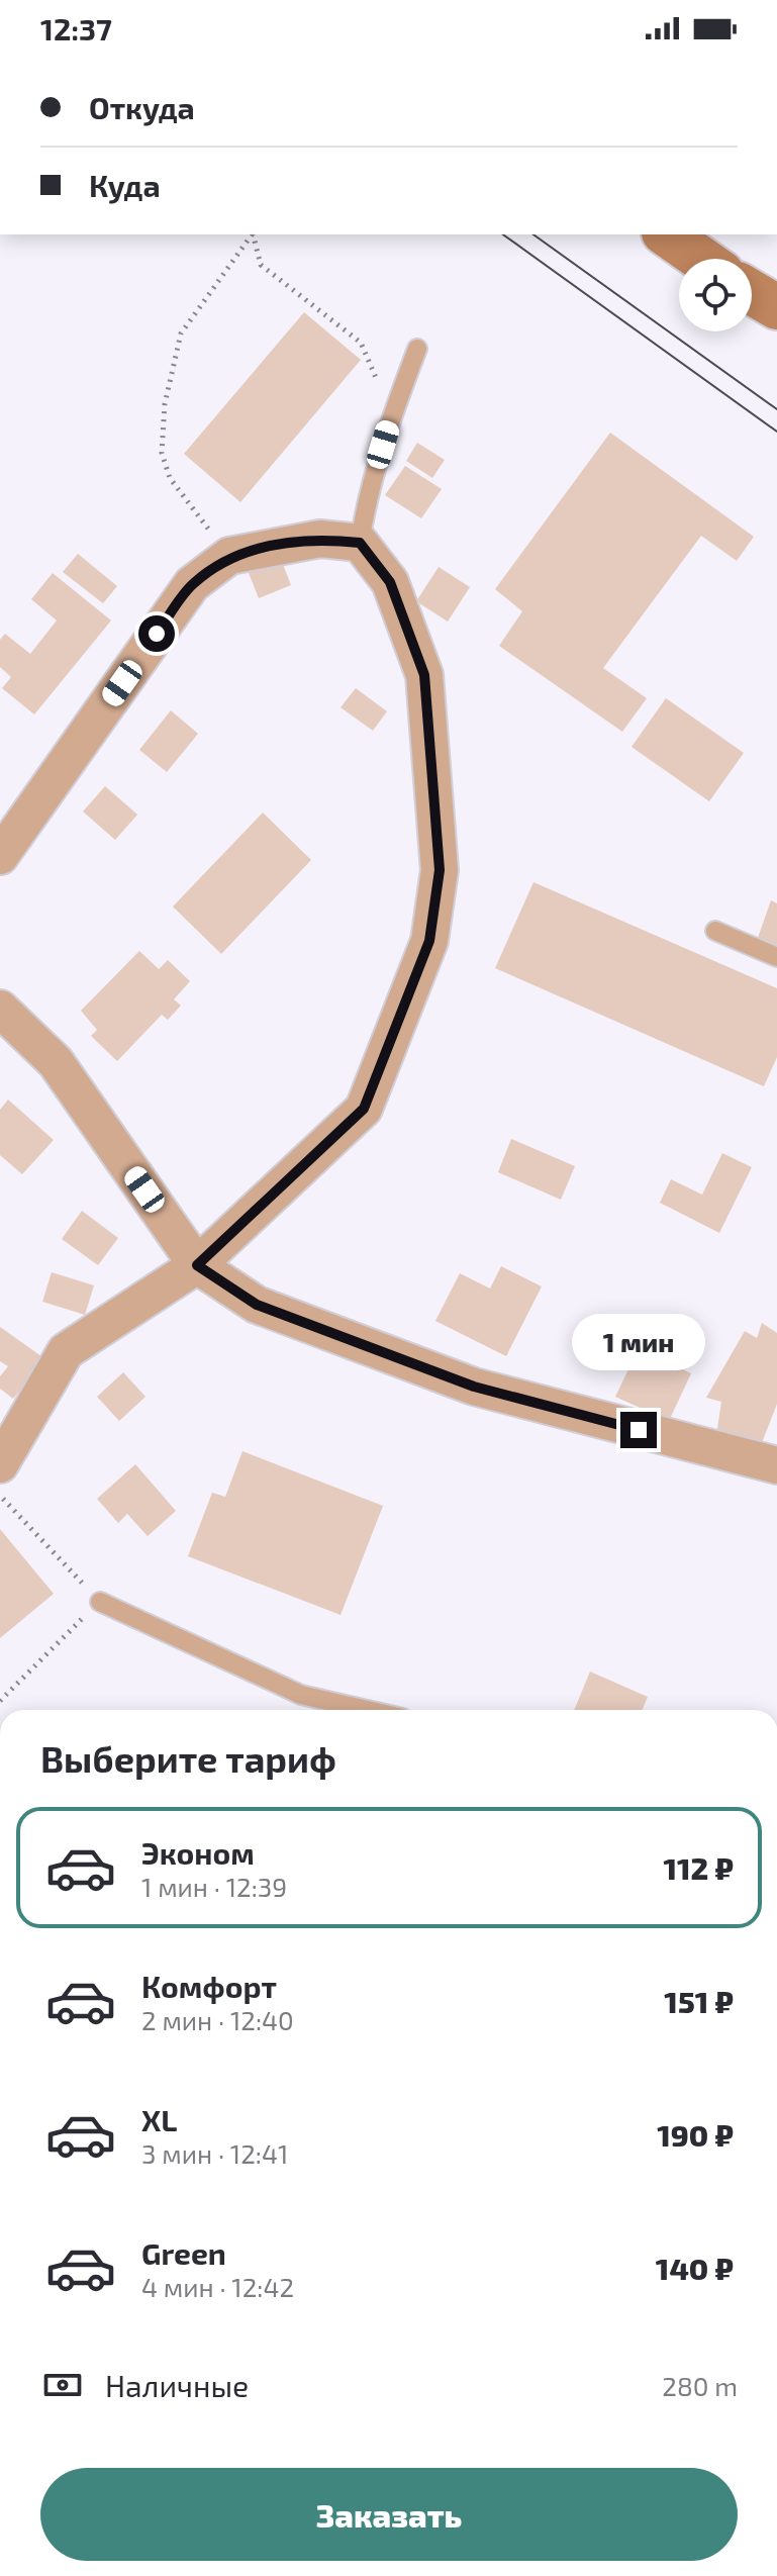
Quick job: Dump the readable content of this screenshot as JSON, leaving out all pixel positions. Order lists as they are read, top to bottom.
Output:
{
  "page": {
    "status": "12:37",
    "banner": ["Откуда", "Куда"],
    "bubble": "1 мин",
    "heading": "Выберите тариф",
    "list": [
      {
        "name": "Эконом",
        "note": "1 мин · 12:39",
        "value": "112 ₽"
      },
      {
        "name": "Комфорт",
        "note": "2 мин · 12:40",
        "value": "151 ₽"
      },
      {
        "name": "XL",
        "note": "3 мин · 12:41",
        "value": "190 ₽"
      },
      {
        "name": "Green",
        "note": "4 мин · 12:42",
        "value": "140 ₽"
      }
    ],
    "pay": ["Наличные", "280 m"],
    "buttons": "Заказать"
  }
}
